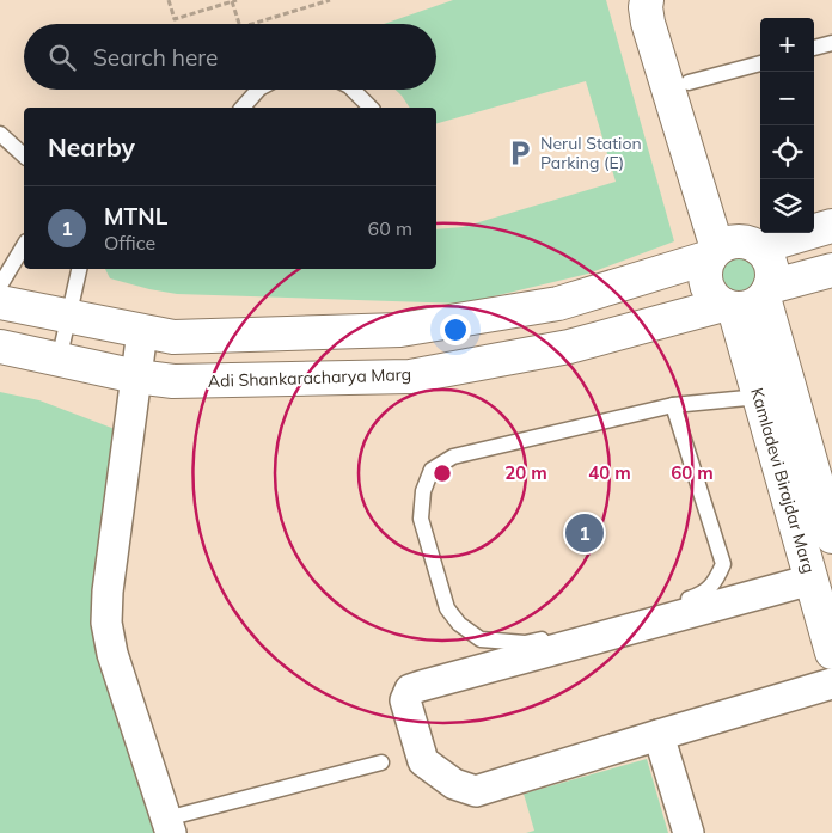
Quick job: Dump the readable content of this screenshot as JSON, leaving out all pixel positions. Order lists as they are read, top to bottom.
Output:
{
  "streets": {
    "main road": ["Adi Shankaracharya Marg", "Kamladevi Birajdar Marg"]
  },
  "crossings": [
    ["Adi Shankaracharya Marg", "Kamladevi Birajdar Marg"]
  ],
  "places": {
    "parking": ["Nerul Station Parking (E)"]
  },
  "page": {
    "map_buttons": ["+", "−"],
    "search": "Search here",
    "heading": "Nearby",
    "list": [
      {
        "mark": "1",
        "name": "MTNL",
        "note": "Office",
        "value": "60 m"
      }
    ],
    "pins": "1"
  },
  "rings": ["20 m", "40 m", "60 m"]
}
